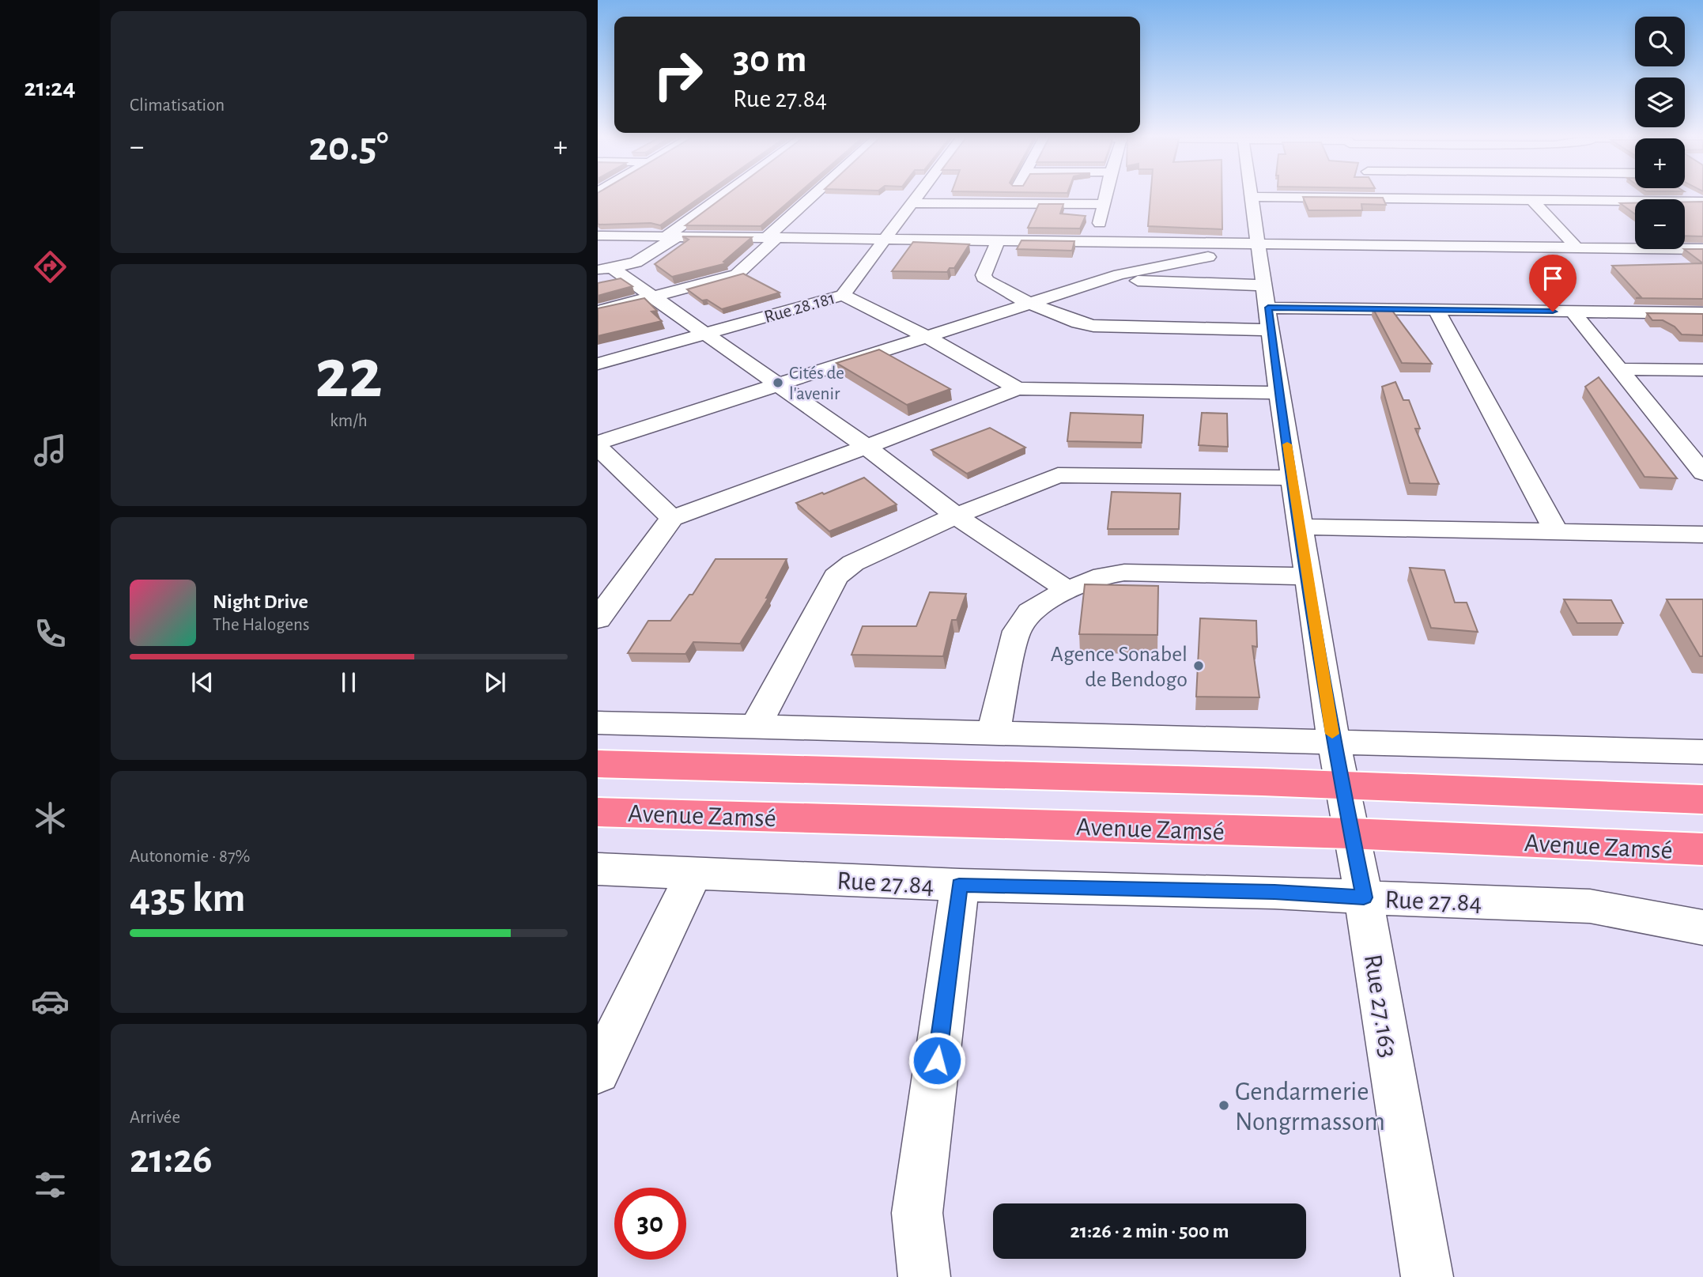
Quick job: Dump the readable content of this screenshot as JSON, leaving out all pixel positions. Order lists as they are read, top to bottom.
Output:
{
  "streets": {
    "highway": ["Avenue Zamsé"],
    "street": ["Rue 28.181", "Rue 27.84", "Rue 27.163"]
  },
  "crossings": [
    ["Avenue Zamsé", "Rue 27.163"],
    ["Rue 27.84", "Rue 27.163"]
  ],
  "places": ["Cités de l'avenir", "Agence Sonabel de Bendogo", "Gendarmerie Nongrmassom"],
  "page": {
    "tabs": "21:24",
    "tile": [
      "Climatisation",
      ["22", "km/h"],
      ["Autonomie · 87%", "435 km"],
      ["Arrivée", "21:26"]
    ],
    "map_buttons": ["+", "−"],
    "turn": ["30 m", "Rue 27.84"],
    "heat": ["−", "20.5°", "+"],
    "song": ["Night Drive", "The Halogens"],
    "limit": "30",
    "trip": "21:26 · 2 min · 500 m"
  }
}
